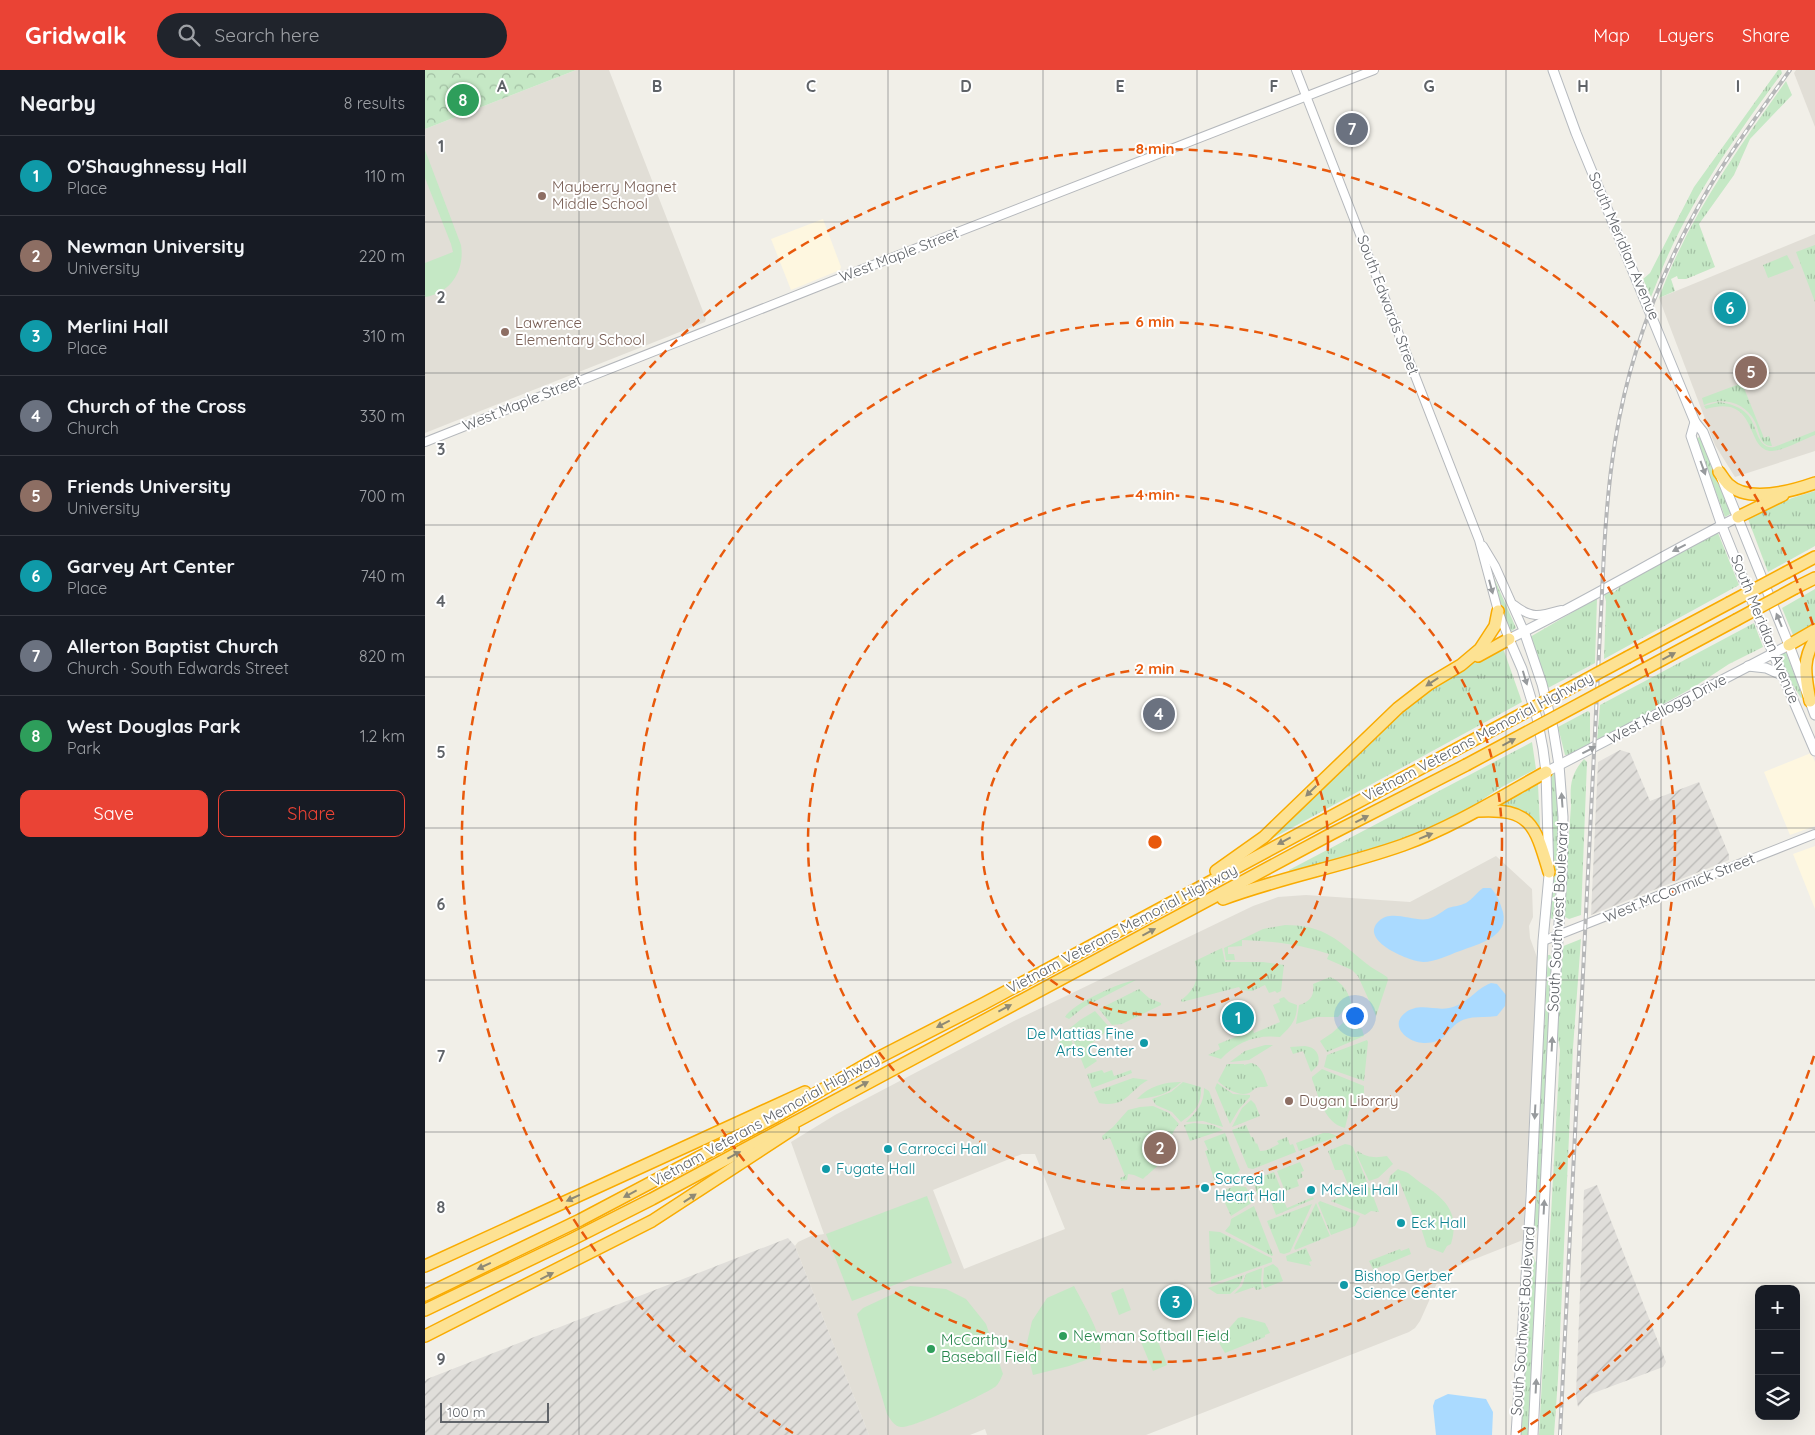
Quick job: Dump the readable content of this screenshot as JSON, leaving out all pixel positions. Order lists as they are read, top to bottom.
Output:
{
  "streets": {
    "highway": ["Vietnam Veterans Memorial Highway"],
    "main road": ["South Meridian Avenue", "West Kellogg Drive", "South Southwest Boulevard"],
    "street": ["West Maple Street", "South Edwards Street", "West McCormick Street"]
  },
  "crossings": [
    ["South Meridian Avenue", "West Kellogg Drive"],
    ["West Maple Street", "South Edwards Street"],
    ["South Edwards Street", "South Southwest Boulevard"],
    ["West Kellogg Drive", "South Southwest Boulevard"],
    ["West McCormick Street", "South Southwest Boulevard"]
  ],
  "one_way": ["West Kellogg Drive"],
  "places": [
    "Mayberry Magnet Middle School",
    "Lawrence Elementary School",
    "De Mattias Fine Arts Center",
    "Dugan Library",
    "Carrocci Hall",
    "Fugate Hall",
    "Sacred Heart Hall",
    "McNeil Hall",
    "Eck Hall",
    "Bishop Gerber Science Center",
    "Newman Softball Field",
    "McCarthy Baseball Field"
  ],
  "scale_bar": "100 m",
  "page": {
    "header": "Gridwalk",
    "search": "Search here",
    "nav": ["Map", "Layers", "Share"],
    "heading": ["Nearby", "8 results"],
    "pins": [
      "8",
      "7",
      "6",
      "5",
      "4",
      "1",
      "2",
      "3"
    ],
    "list": [
      {
        "mark": "1",
        "name": "O'Shaughnessy Hall",
        "note": "Place",
        "value": "110 m"
      },
      {
        "mark": "2",
        "name": "Newman University",
        "note": "University",
        "value": "220 m"
      },
      {
        "mark": "3",
        "name": "Merlini Hall",
        "note": "Place",
        "value": "310 m"
      },
      {
        "mark": "4",
        "name": "Church of the Cross",
        "note": "Church",
        "value": "330 m"
      },
      {
        "mark": "5",
        "name": "Friends University",
        "note": "University",
        "value": "700 m"
      },
      {
        "mark": "6",
        "name": "Garvey Art Center",
        "note": "Place",
        "value": "740 m"
      },
      {
        "mark": "7",
        "name": "Allerton Baptist Church",
        "note": "Church · South Edwards Street",
        "value": "820 m"
      },
      {
        "mark": "8",
        "name": "West Douglas Park",
        "note": "Park",
        "value": "1.2 km"
      }
    ],
    "buttons": ["Save", "Share"],
    "map_buttons": ["+", "−"],
    "scale": "100 m"
  },
  "grid": {
    "columns": [
      "A",
      "B",
      "C",
      "D",
      "E",
      "F",
      "G",
      "H",
      "I"
    ],
    "rows": [
      "1",
      "2",
      "3",
      "4",
      "5",
      "6",
      "7",
      "8",
      "9"
    ]
  },
  "rings": [
    "8 min",
    "6 min",
    "4 min",
    "2 min"
  ]
}
